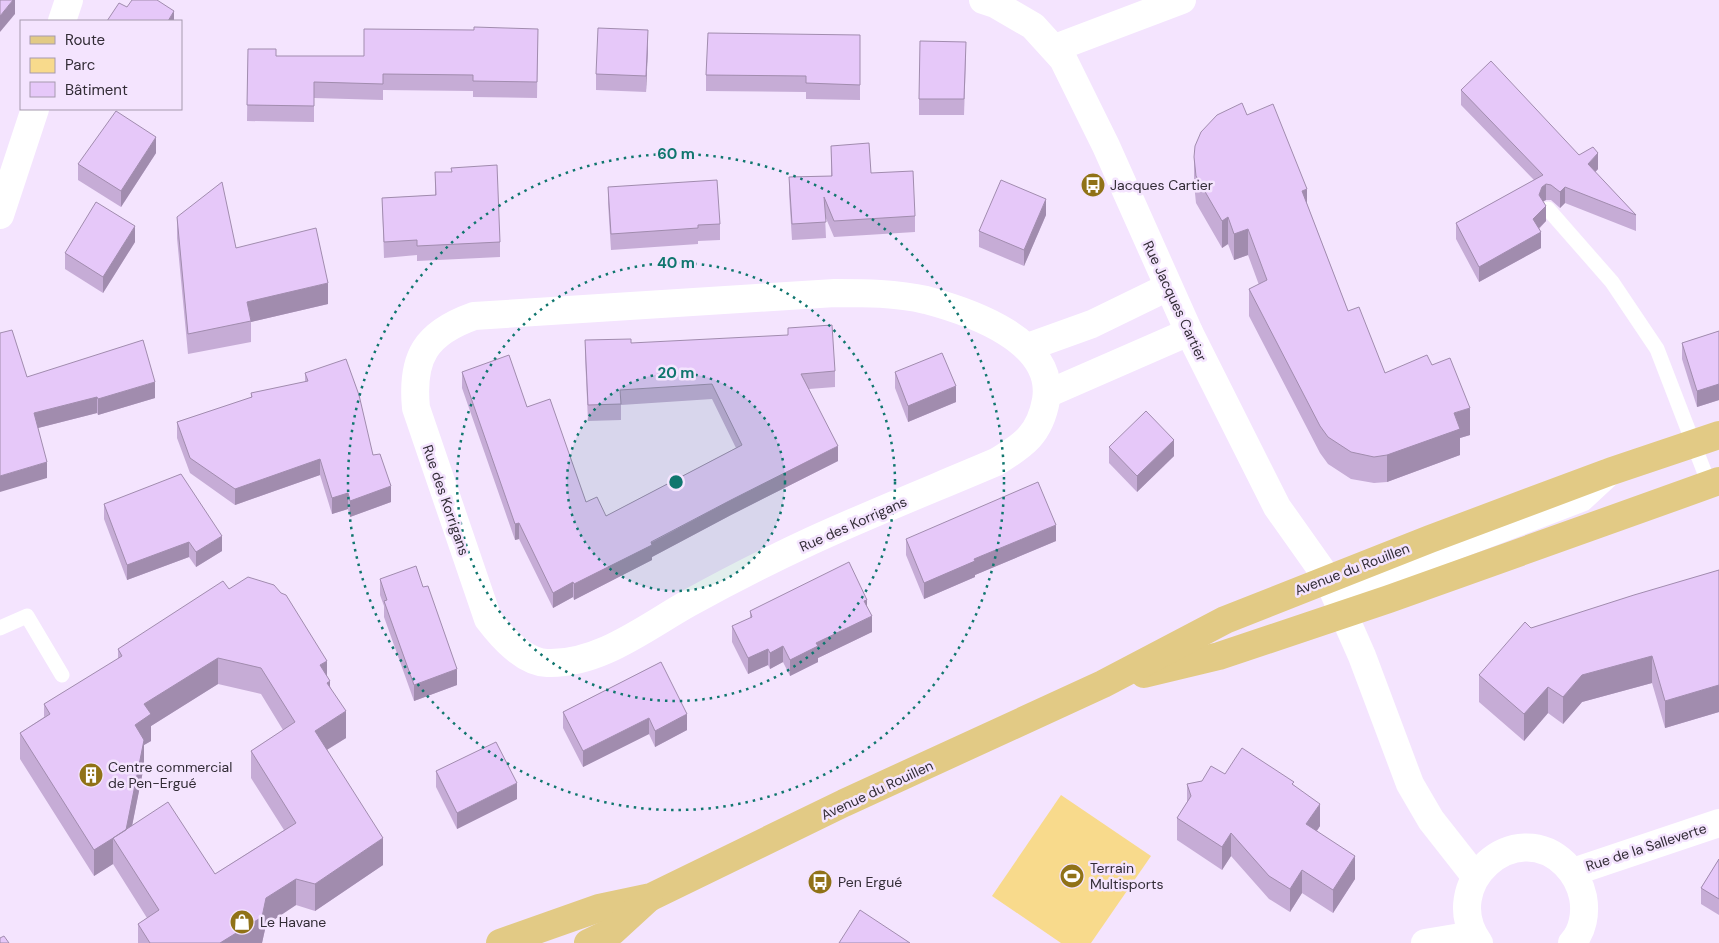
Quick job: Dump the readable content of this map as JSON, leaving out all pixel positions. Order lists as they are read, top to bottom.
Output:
{
  "streets": {
    "main road": ["Avenue du Rouillen"],
    "street": ["Rue Jacques Cartier", "Rue des Korrigans", "Rue de la Salleverte"]
  },
  "crossings": [
    ["Rue Jacques Cartier", "Avenue du Rouillen"]
  ],
  "places": {
    "bus stop": ["Jacques Cartier", "Pen Ergué"],
    "building": ["Centre commercial de Pen-Ergué"],
    "sports": ["Terrain Multisports"],
    "shop": ["Le Havane"]
  },
  "legend": ["Route", "Parc", "Bâtiment"],
  "rings": ["60 m", "40 m", "20 m"]
}
